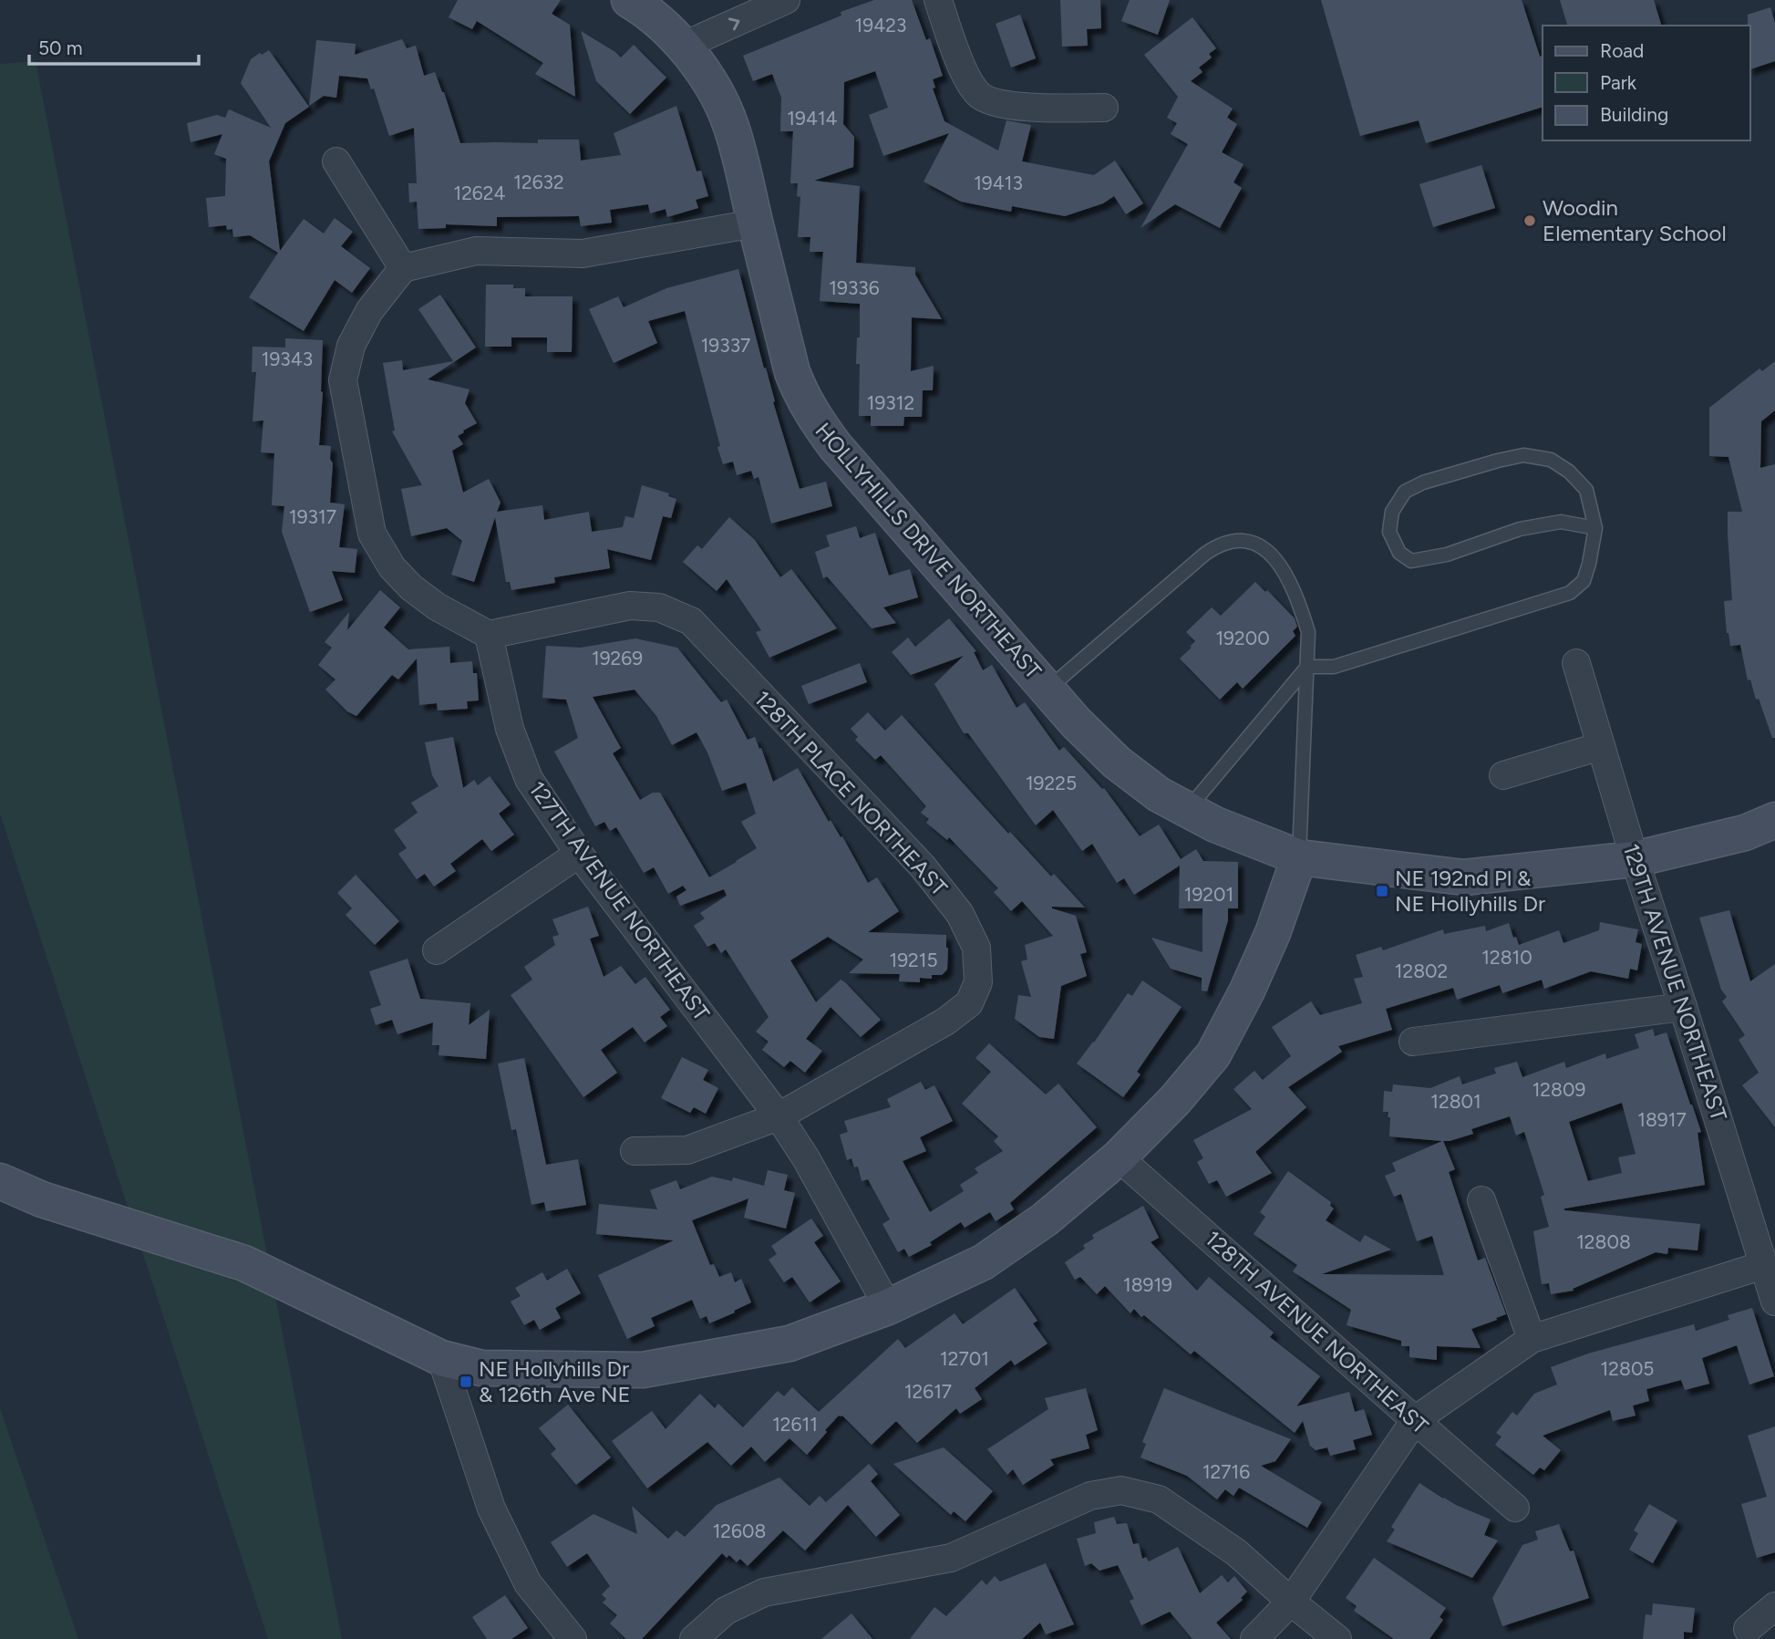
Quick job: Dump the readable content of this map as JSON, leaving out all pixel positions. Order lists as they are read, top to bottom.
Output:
{
  "streets": {
    "main road": ["HOLLYHILLS DRIVE NORTHEAST"],
    "street": [
      "128TH PLACE NORTHEAST",
      "127TH AVENUE NORTHEAST",
      "129TH AVENUE NORTHEAST",
      "128TH AVENUE NORTHEAST"
    ]
  },
  "crossings": [
    ["HOLLYHILLS DRIVE NORTHEAST", "129TH AVENUE NORTHEAST"],
    ["128TH PLACE NORTHEAST", "127TH AVENUE NORTHEAST"]
  ],
  "places": {
    "other": ["Woodin Elementary School"],
    "transit": ["NE 192nd Pl & NE Hollyhills Dr", "NE Hollyhills Dr & 126th Ave NE"]
  },
  "house_numbers": [
    "19423",
    "19414",
    "12632",
    "19413",
    "12624",
    "19336",
    "19337",
    "19343",
    "19312",
    "19317",
    "19200",
    "19269",
    "19225",
    "19201",
    "12810",
    "19215",
    "12802",
    "12809",
    "12801",
    "18917",
    "12808",
    "18919",
    "12701",
    "12805",
    "12617",
    "12611",
    "12716",
    "12608"
  ],
  "legend": ["Road", "Park", "Building"],
  "scale_bar": "50 m"
}
